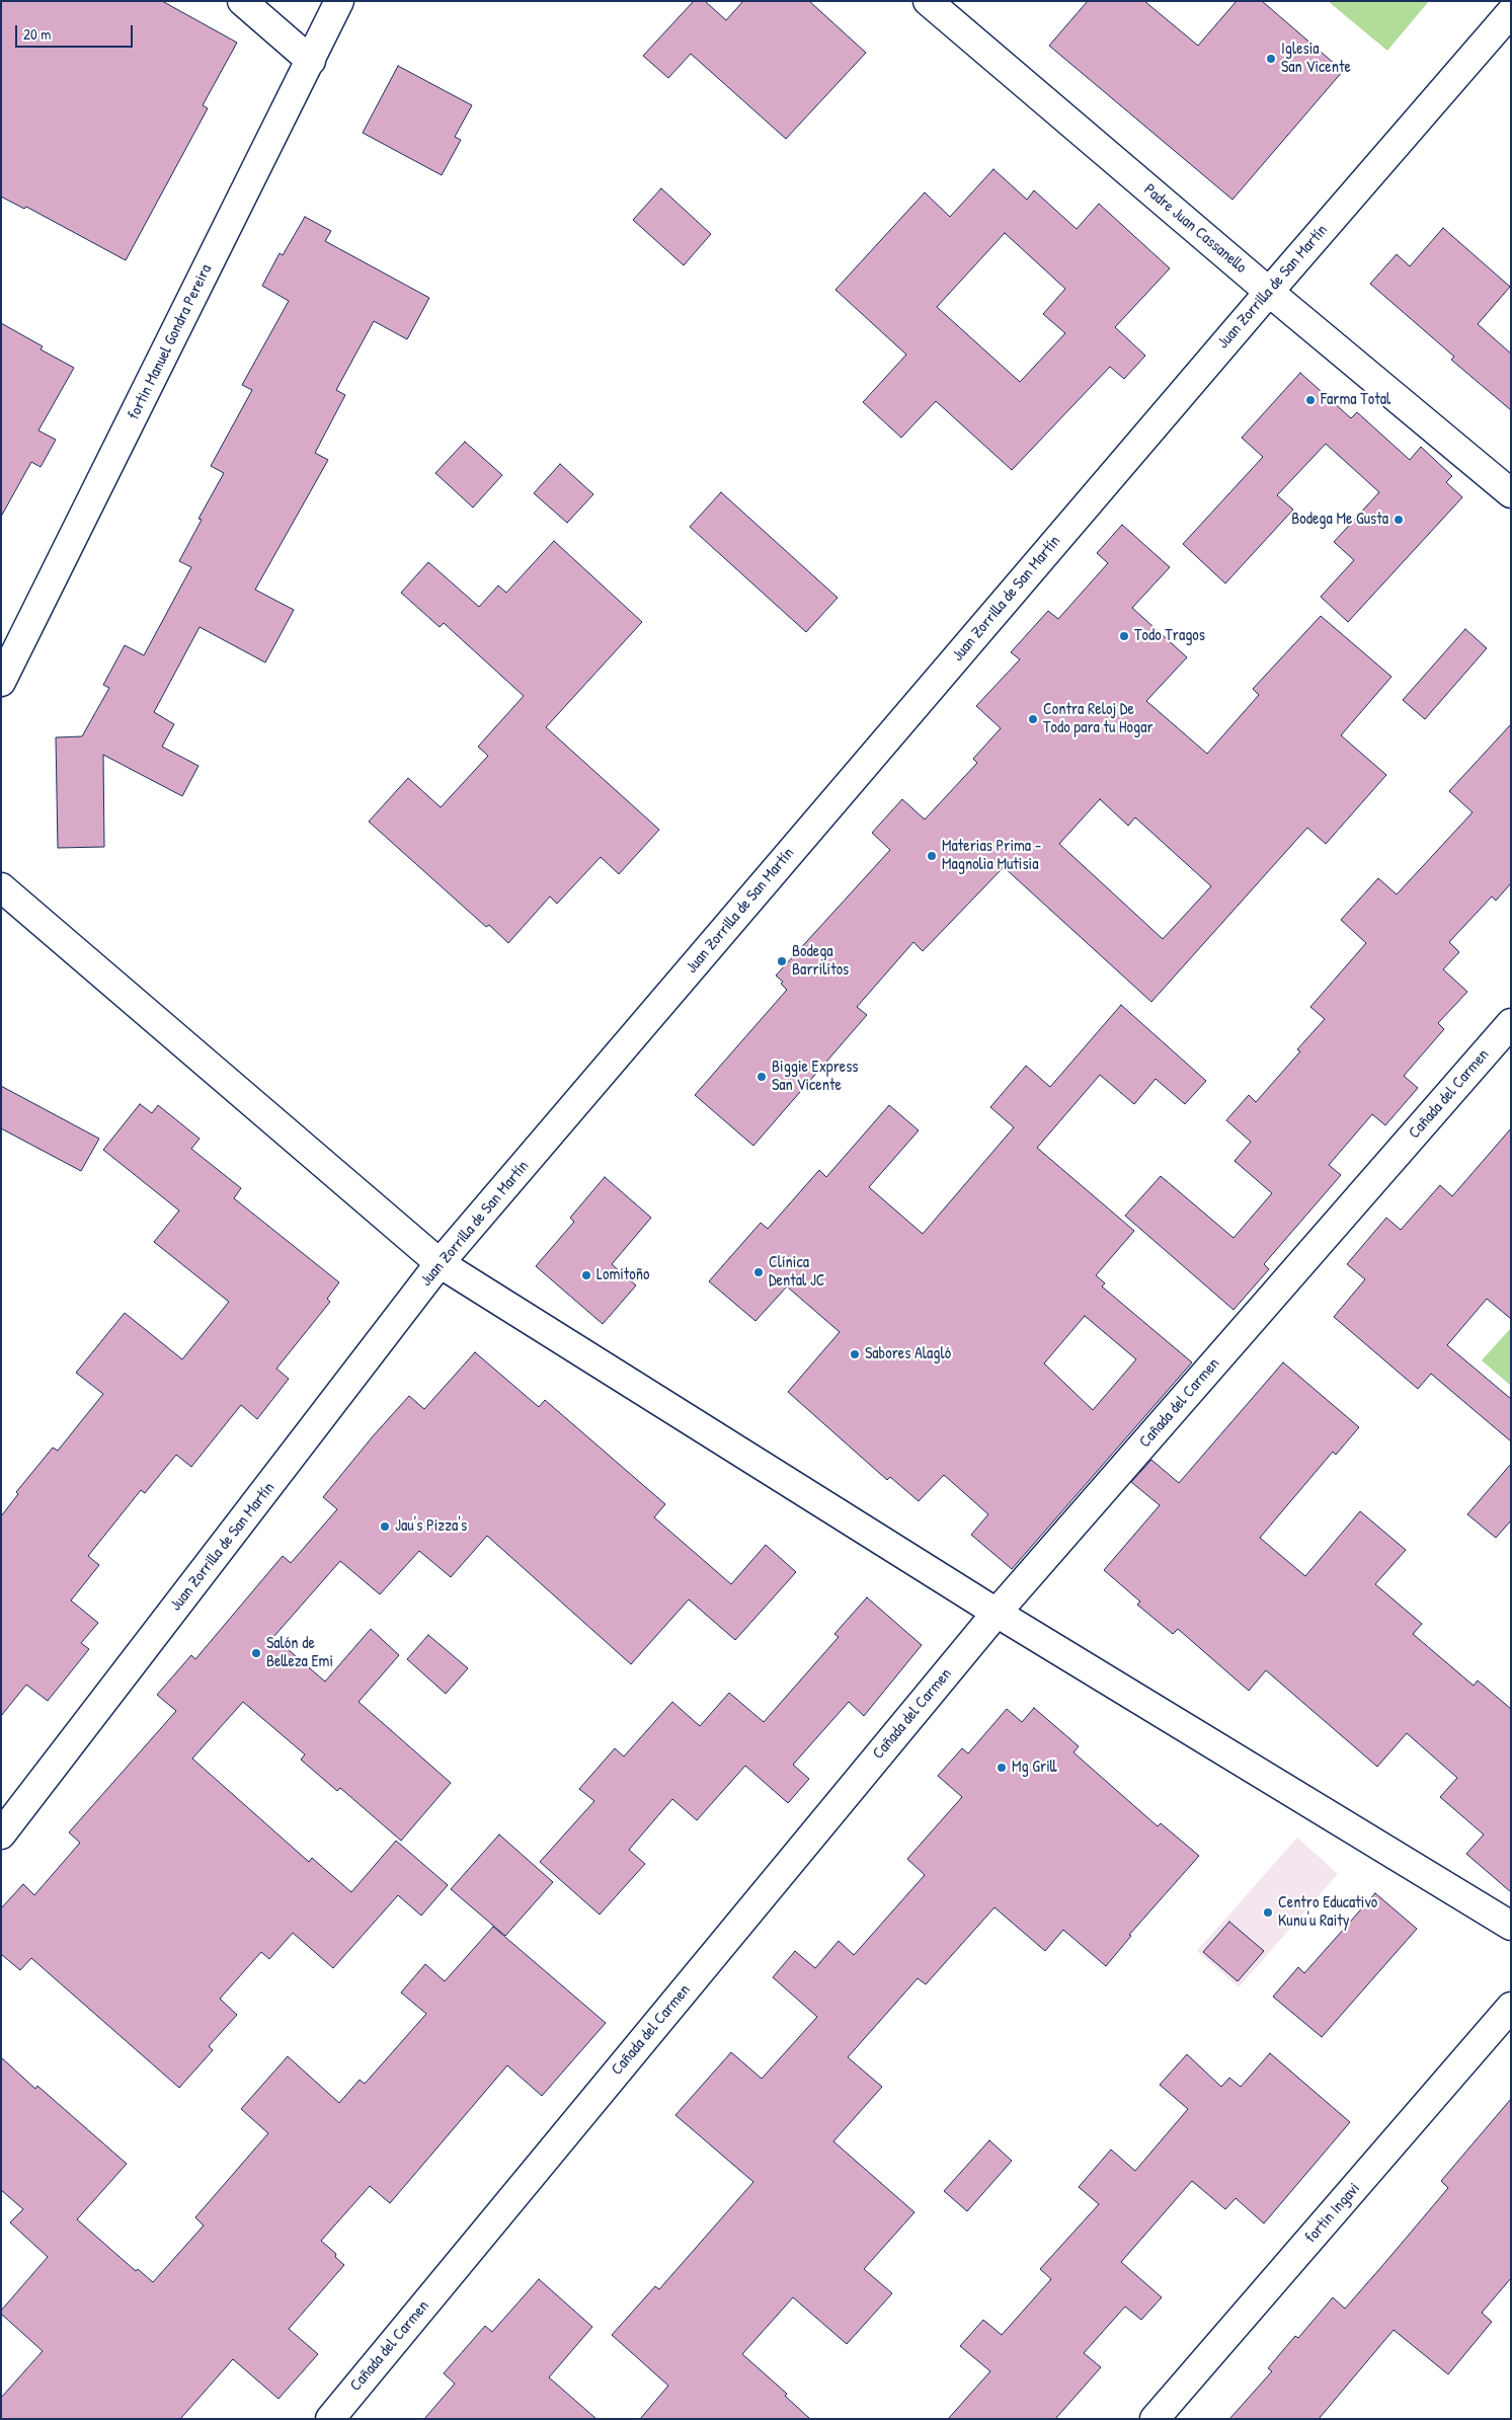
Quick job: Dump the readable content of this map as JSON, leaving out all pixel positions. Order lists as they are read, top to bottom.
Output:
{
  "streets": {
    "street": [
      "Padre Juan Cassanello",
      "Juan Zorrilla de San Martín",
      "fortin Manuel Gondra Pereira",
      "Cañada del Carmen",
      "fortin Ingavi"
    ]
  },
  "crossings": [
    ["Padre Juan Cassanello", "Juan Zorrilla de San Martín"]
  ],
  "places": [
    "Iglesia San Vicente",
    "Farma Total",
    "Bodega Me Gusta",
    "Todo Tragos",
    "Contra Reloj De Todo para tu Hogar",
    "Materias Prima - Magnolia Mutisia",
    "Bodega Barrilitos",
    "Biggie Express San Vicente",
    "Clínica Dental JC",
    "Lomitoño",
    "Sabores Alagló",
    "Jau's Pizza's",
    "Salón de Belleza Emi",
    "Mg Grill",
    "Centro Educativo Kunu'u Raity"
  ],
  "scale_bar": "20 m"
}
